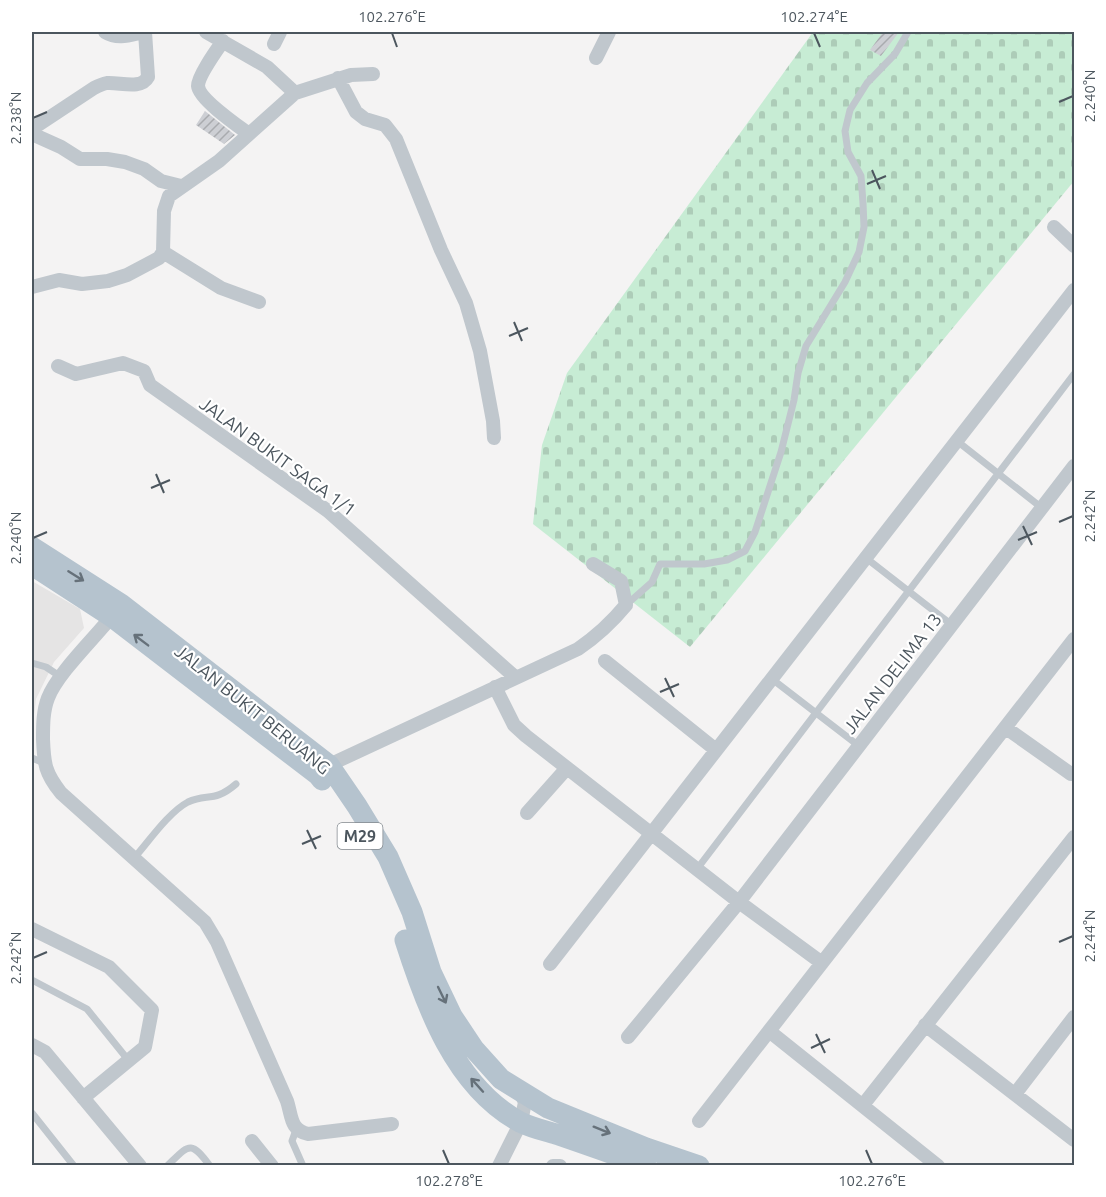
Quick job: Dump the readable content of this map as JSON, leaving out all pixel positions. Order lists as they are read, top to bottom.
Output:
{
  "streets": {
    "main road": ["JALAN BUKIT BERUANG", "M29"],
    "street": ["JALAN BUKIT SAGA 1/1", "JALAN DELIMA 13"]
  },
  "coordinates": [
    "102.276°E",
    "102.274°E",
    "2.240°N",
    "2.238°N",
    "2.242°N",
    "2.244°N",
    "102.278°E"
  ]
}
